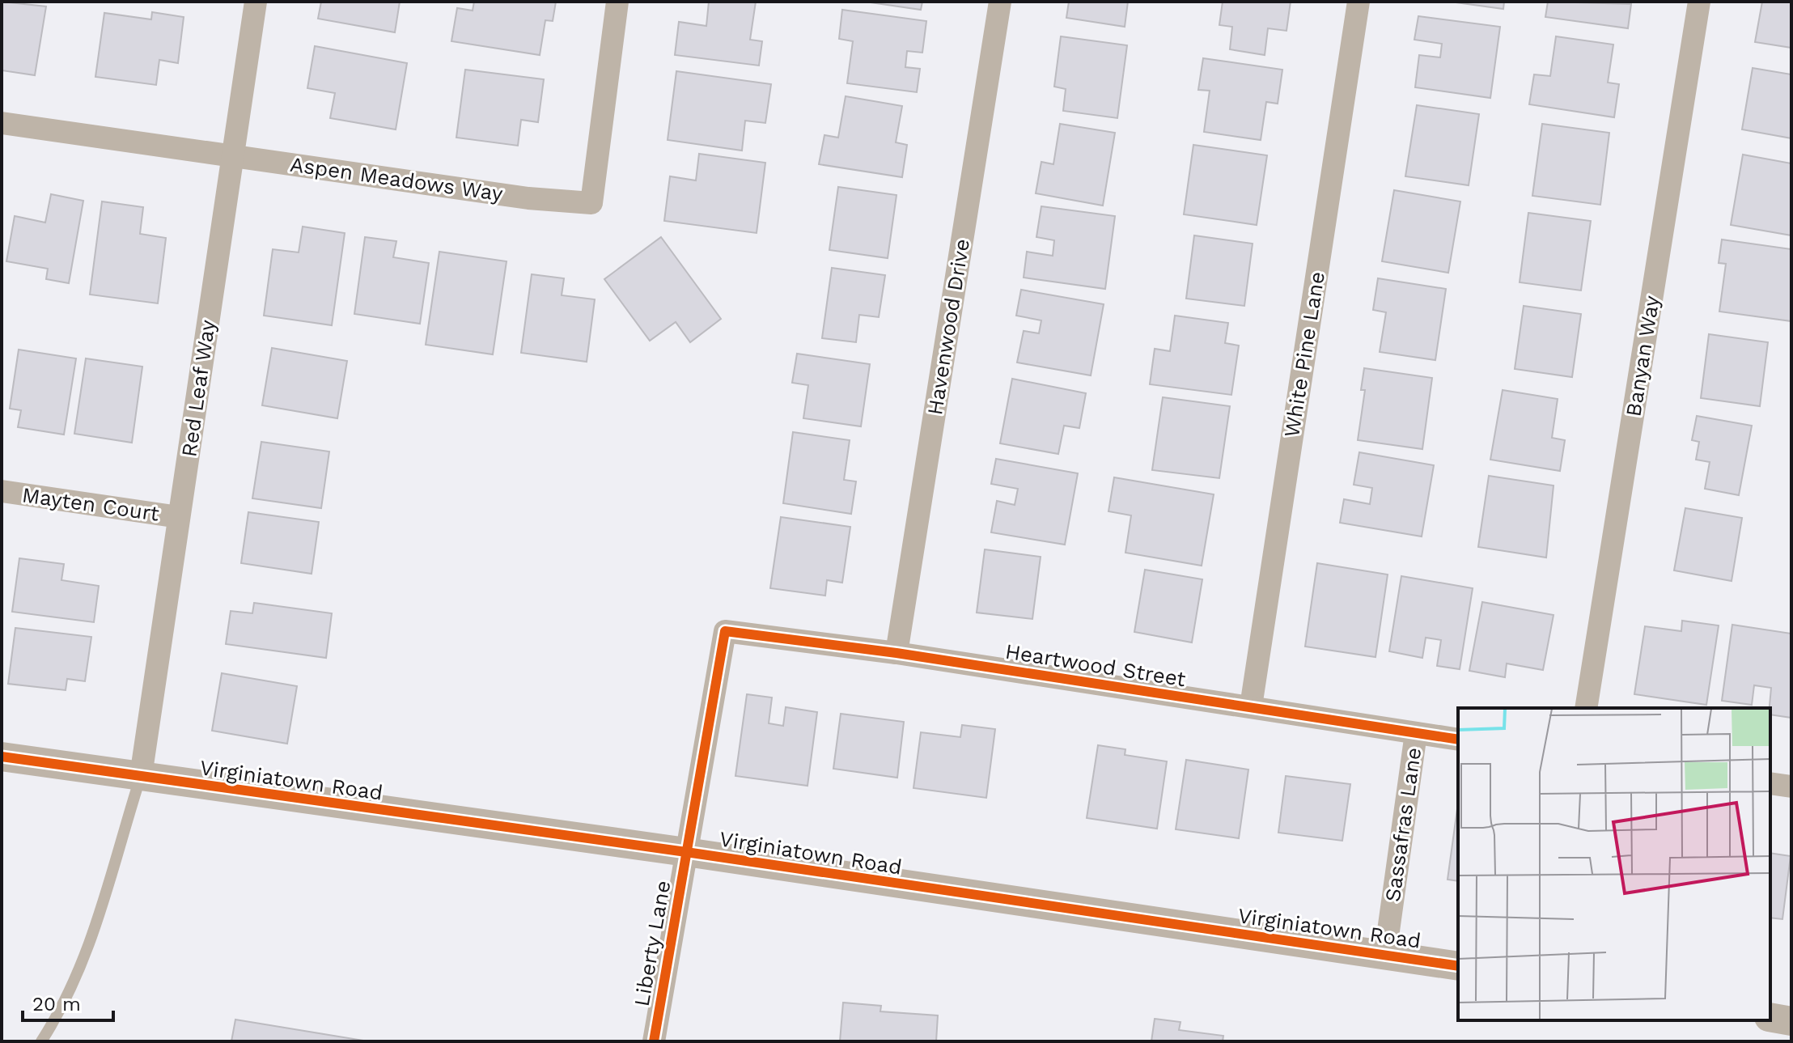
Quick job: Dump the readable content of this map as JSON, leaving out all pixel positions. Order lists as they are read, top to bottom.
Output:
{
  "streets": {
    "street": [
      "Aspen Meadows Way",
      "Havenwood Drive",
      "White Pine Lane",
      "Banyan Way",
      "Red Leaf Way",
      "Mayten Court",
      "Heartwood Street",
      "Virginiatown Road",
      "Sassafras Lane",
      "Liberty Lane"
    ]
  },
  "crossings": [
    ["Aspen Meadows Way", "Red Leaf Way"],
    ["Havenwood Drive", "Heartwood Street"],
    ["White Pine Lane", "Heartwood Street"],
    ["Red Leaf Way", "Mayten Court"],
    ["Red Leaf Way", "Virginiatown Road"],
    ["Heartwood Street", "Sassafras Lane"],
    ["Heartwood Street", "Liberty Lane"],
    ["Virginiatown Road", "Sassafras Lane"],
    ["Virginiatown Road", "Liberty Lane"]
  ],
  "scale_bar": "20 m"
}
